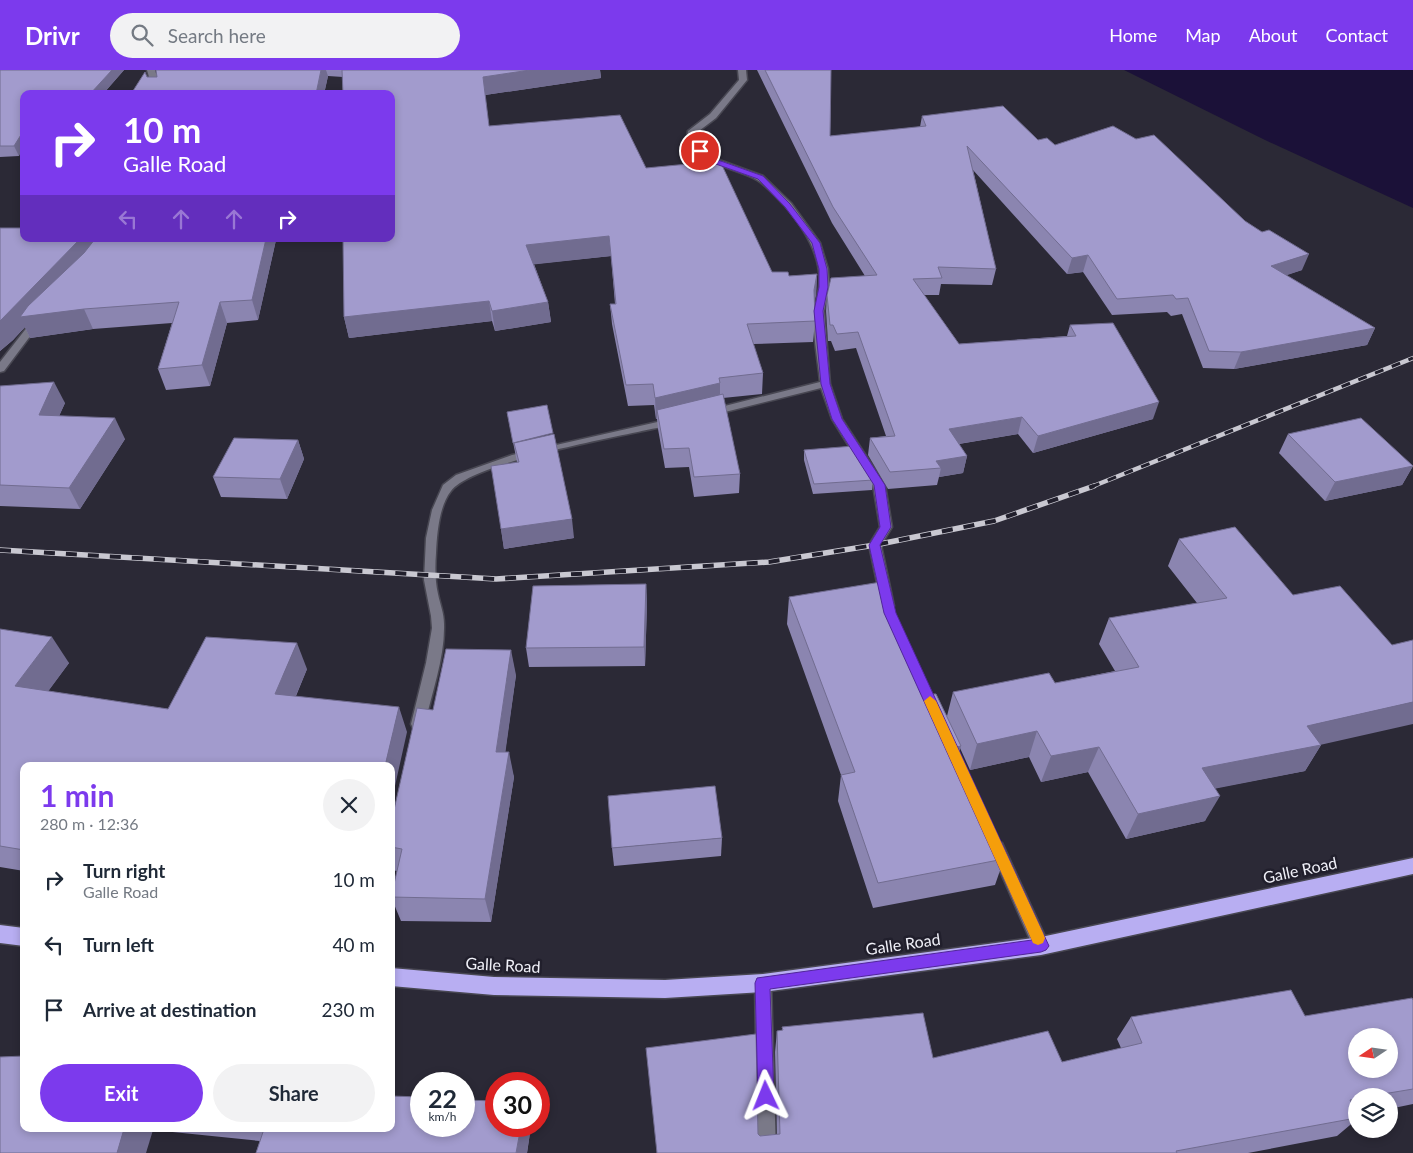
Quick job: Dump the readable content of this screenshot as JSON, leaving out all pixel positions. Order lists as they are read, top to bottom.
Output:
{
  "streets": {
    "highway": ["Galle Road"]
  },
  "north": "left",
  "page": {
    "header": "Drivr",
    "search": "Search here",
    "nav": [
      "Home",
      "Map",
      "About",
      "Contact"
    ],
    "turn": ["10 m", "Galle Road"],
    "heading": ["1 min", "280 m · 12:36"],
    "list": [
      {
        "name": "Turn right",
        "note": "Galle Road",
        "value": "10 m"
      },
      {
        "name": "Turn left",
        "value": "40 m"
      },
      {
        "name": "Arrive at destination",
        "value": "230 m"
      }
    ],
    "buttons": ["Exit", "Share"],
    "speed": "22 km/h",
    "limit": "30"
  }
}
